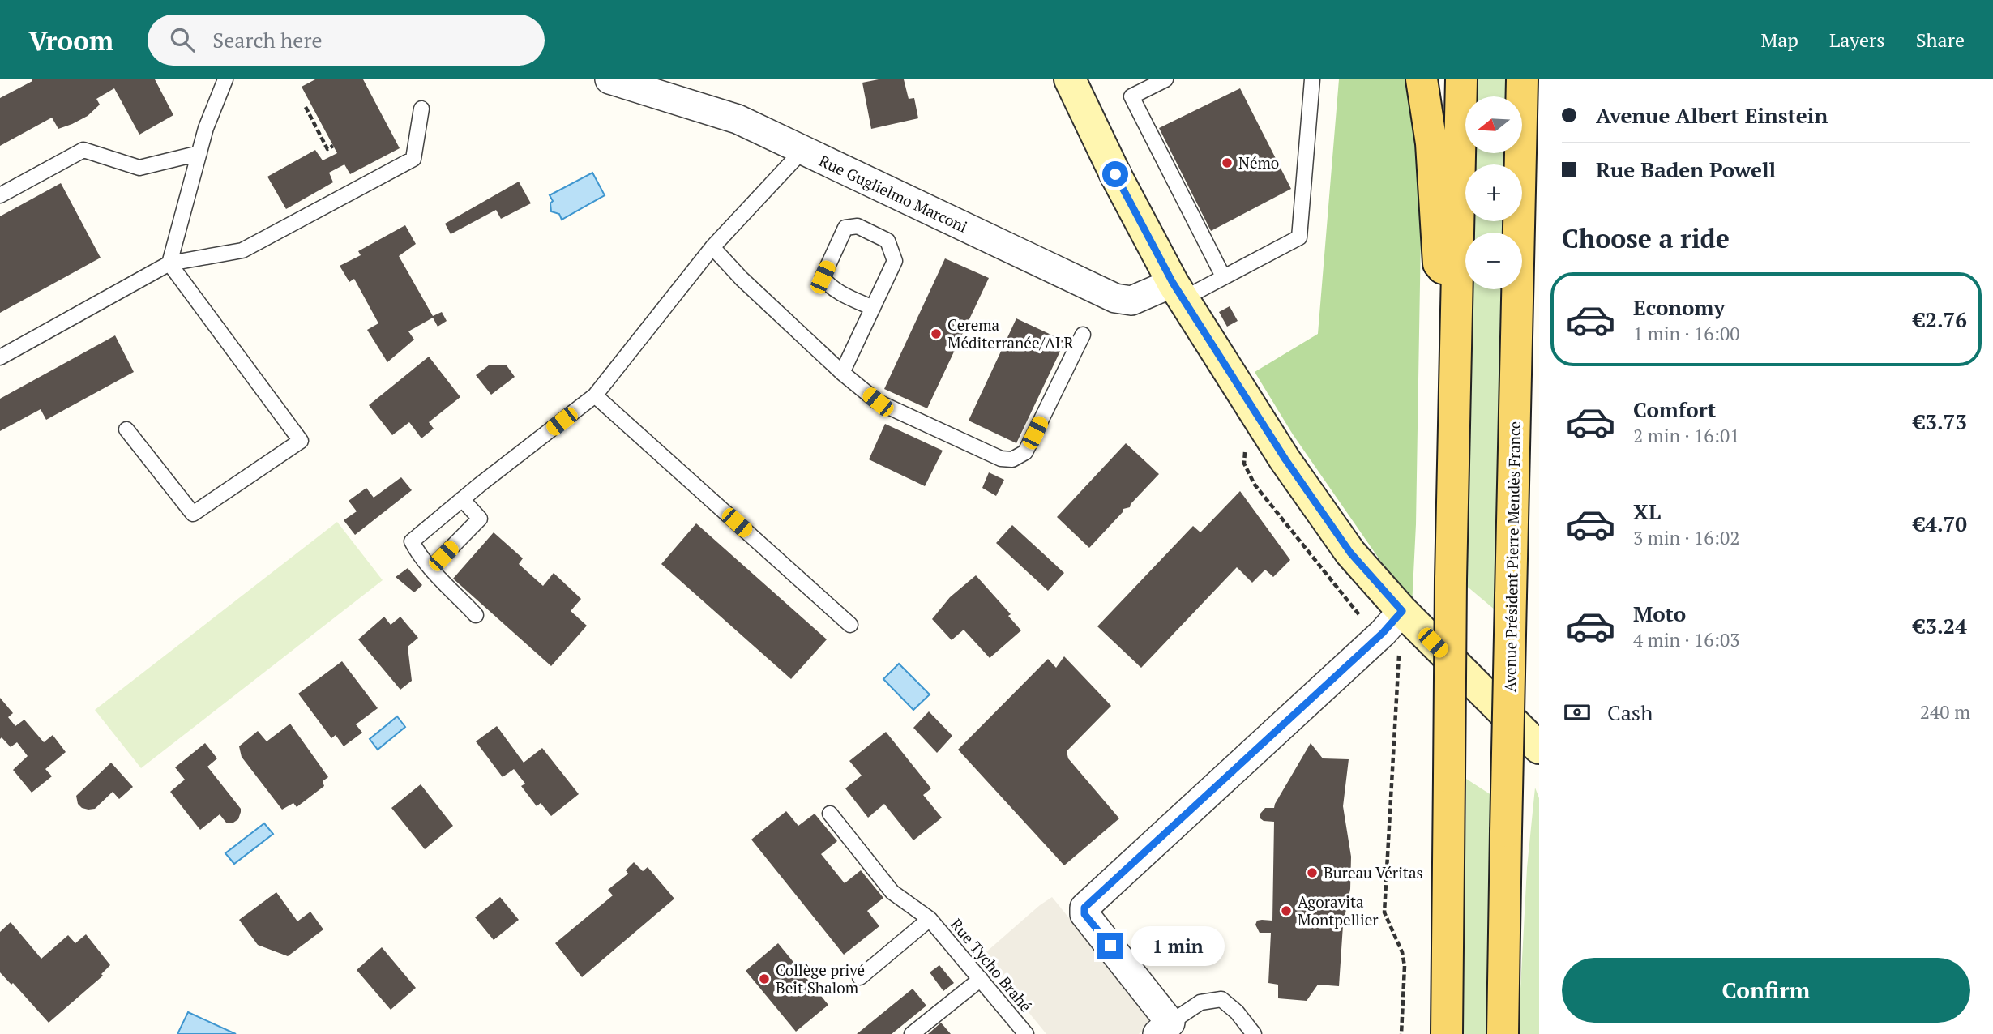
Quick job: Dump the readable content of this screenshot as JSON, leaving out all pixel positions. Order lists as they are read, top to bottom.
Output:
{
  "streets": {
    "main road": ["Avenue Président Pierre Mendès France"],
    "street": ["Rue Guglielmo Marconi"],
    "lane": ["Rue Tycho Brahé"]
  },
  "places": [
    "Némo",
    "Cerema Méditerranée/ALR",
    "Bureau Véritas",
    "Agoravita Montpellier",
    "Collège privé Beit Shalom"
  ],
  "north": "left",
  "page": {
    "header": "Vroom",
    "search": "Search here",
    "nav": ["Map", "Layers", "Share"],
    "banner": ["Avenue Albert Einstein", "Rue Baden Powell"],
    "map_buttons": ["+", "−"],
    "heading": "Choose a ride",
    "list": [
      {
        "name": "Economy",
        "note": "1 min · 16:00",
        "value": "€2.76"
      },
      {
        "name": "Comfort",
        "note": "2 min · 16:01",
        "value": "€3.73"
      },
      {
        "name": "XL",
        "note": "3 min · 16:02",
        "value": "€4.70"
      },
      {
        "name": "Moto",
        "note": "4 min · 16:03",
        "value": "€3.24"
      }
    ],
    "pay": ["Cash", "240 m"],
    "bubble": "1 min",
    "buttons": "Confirm"
  }
}
